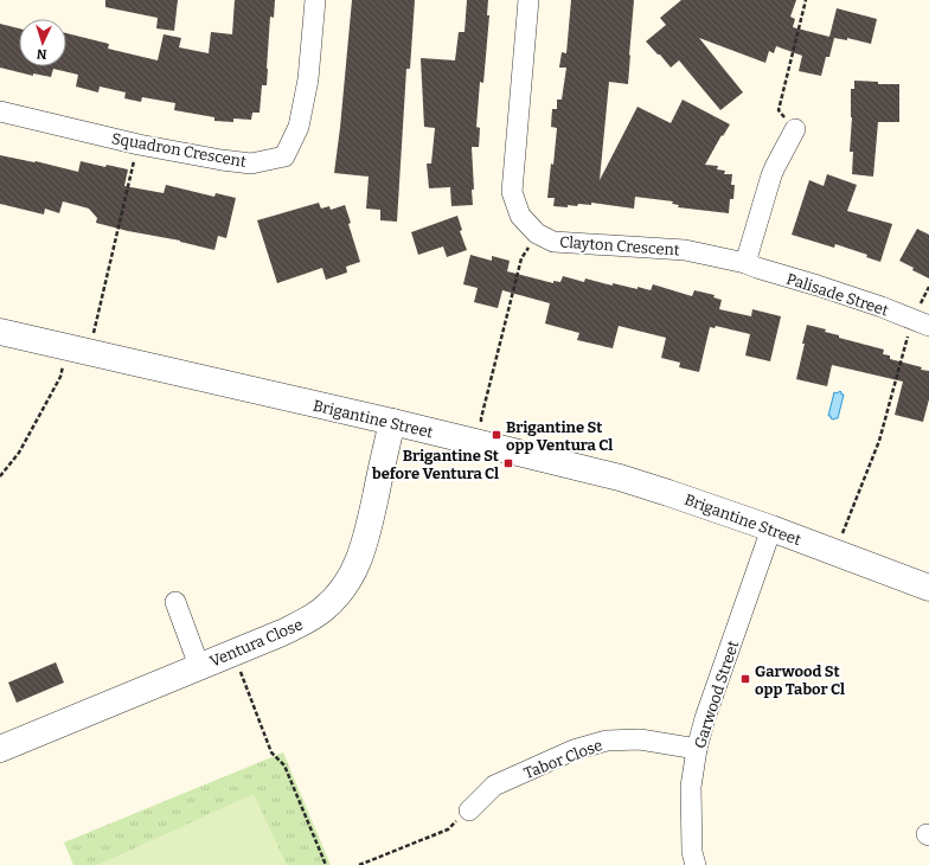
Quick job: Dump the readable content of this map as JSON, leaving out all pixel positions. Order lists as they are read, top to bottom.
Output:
{
  "streets": {
    "street": [
      "Squadron Crescent",
      "Clayton Crescent",
      "Palisade Street",
      "Brigantine Street",
      "Ventura Close",
      "Garwood Street",
      "Tabor Close"
    ]
  },
  "crossings": [
    ["Clayton Crescent", "Palisade Street"],
    ["Brigantine Street", "Ventura Close"],
    ["Brigantine Street", "Garwood Street"],
    ["Garwood Street", "Tabor Close"]
  ],
  "places": {
    "transit": ["Brigantine St opp Ventura Cl", "Brigantine St before Ventura Cl", "Garwood St opp Tabor Cl"]
  },
  "north": "bottom"
}
